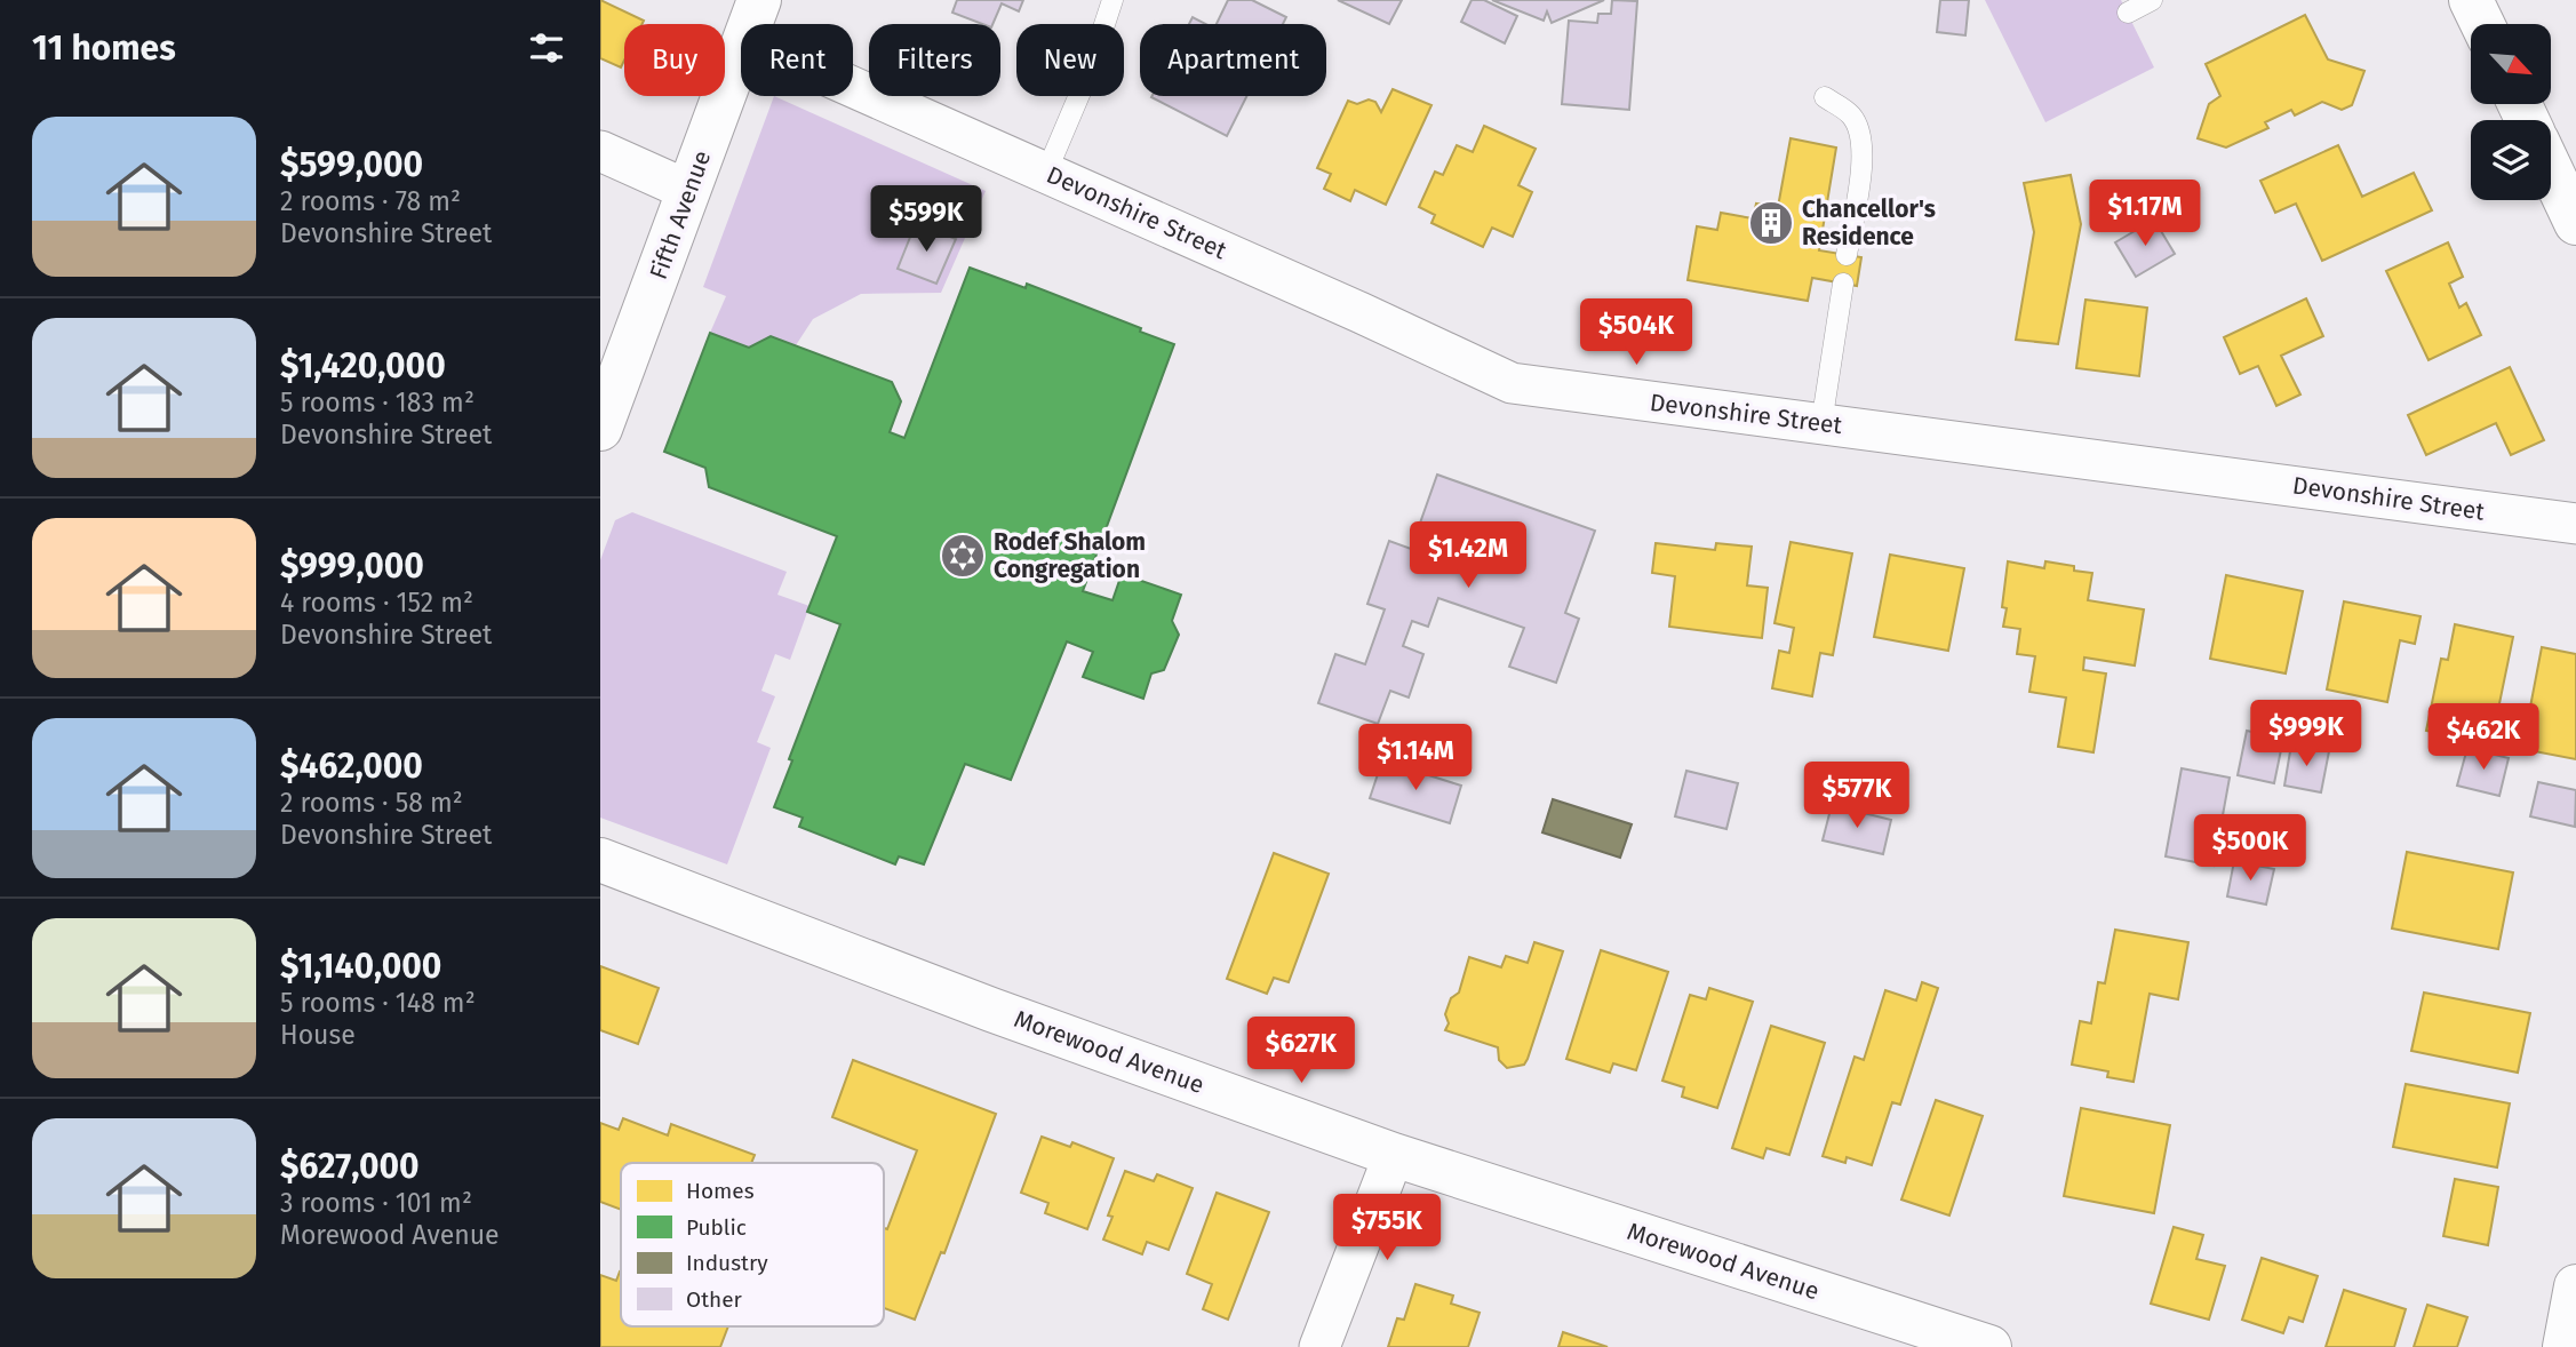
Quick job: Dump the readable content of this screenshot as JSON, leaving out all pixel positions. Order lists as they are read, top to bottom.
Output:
{
  "streets": {
    "main road": ["Fifth Avenue", "Morewood Avenue"],
    "street": ["Devonshire Street"]
  },
  "crossings": [
    ["Devonshire Street", "Fifth Avenue"]
  ],
  "places": {
    "building": ["Chancellor's Residence"],
    "synagogue": ["Rodef Shalom Congregation"]
  },
  "legend": [
    "Homes",
    "Public",
    "Industry",
    "Other"
  ],
  "north": "bottom right",
  "page": {
    "heading": "11 homes",
    "chip": [
      "Buy",
      "Rent",
      "Filters",
      "New",
      "Apartment"
    ],
    "list": [
      {
        "name": "$599,000",
        "note": "2 rooms · 78 m² · Devonshire Street"
      },
      {
        "name": "$1,420,000",
        "note": "5 rooms · 183 m² · Devonshire Street"
      },
      {
        "name": "$999,000",
        "note": "4 rooms · 152 m² · Devonshire Street"
      },
      {
        "name": "$462,000",
        "note": "2 rooms · 58 m² · Devonshire Street"
      },
      {
        "name": "$1,140,000",
        "note": "5 rooms · 148 m² · House"
      },
      {
        "name": "$627,000",
        "note": "3 rooms · 101 m² · Morewood Avenue"
      }
    ],
    "price": [
      "$1.17M",
      "$599K",
      "$504K",
      "$1.42M",
      "$999K",
      "$462K",
      "$1.14M",
      "$577K",
      "$500K",
      "$627K",
      "$755K"
    ]
  }
}
